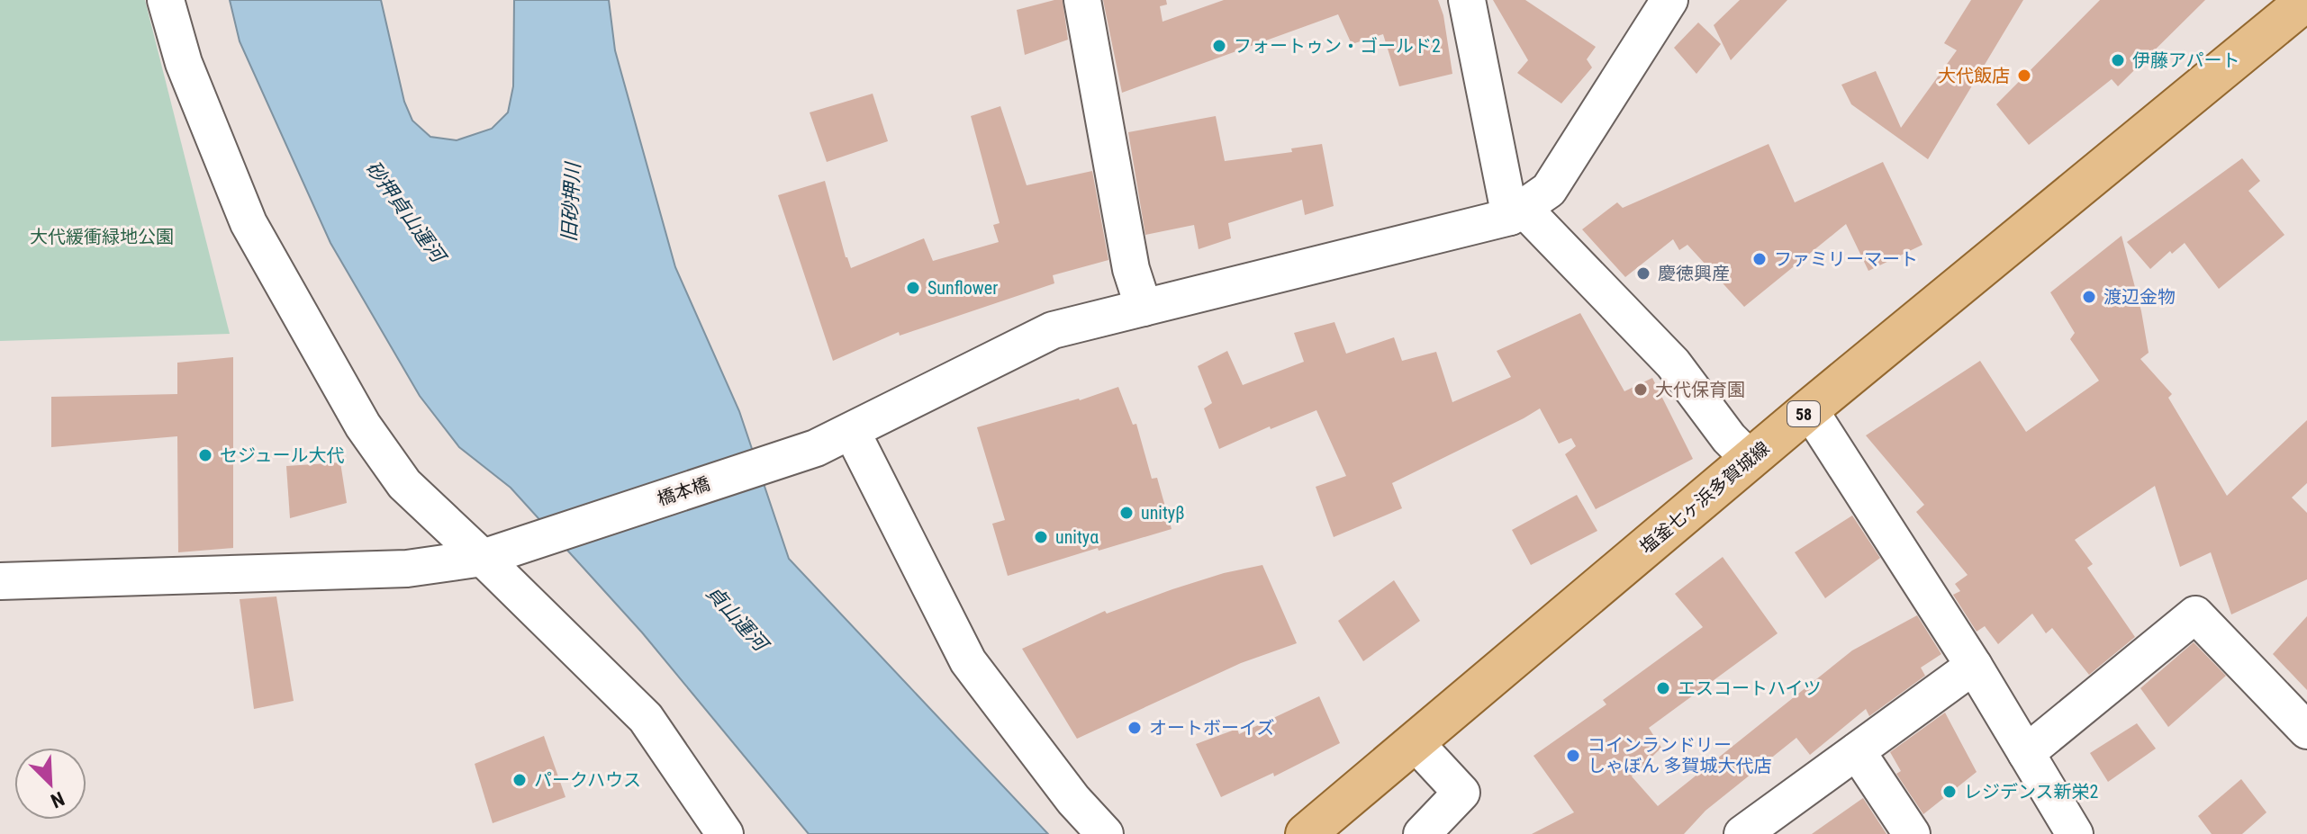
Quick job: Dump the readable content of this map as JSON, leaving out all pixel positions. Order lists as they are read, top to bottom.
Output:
{
  "streets": {
    "main road": ["58", "塩釜七ヶ浜多賀城線"],
    "street": ["橋本橋"]
  },
  "water": ["旧砂押川", "砂押貞山運河", "貞山運河"],
  "parks": ["大代緩衝緑地公園"],
  "places": [
    "フォートゥン・ゴールド2",
    "伊藤アパート",
    "大代飯店",
    "ファミリーマート",
    "慶徳興産",
    "Sunflower",
    "渡辺金物",
    "大代保育園",
    "セジュール大代",
    "unityβ",
    "unityα",
    "エスコートハイツ",
    "オートボーイズ",
    "コインランドリー しゃぼん 多賀城大代店",
    "パークハウス",
    "レジデンス新栄2"
  ],
  "north": "bottom right"
}
